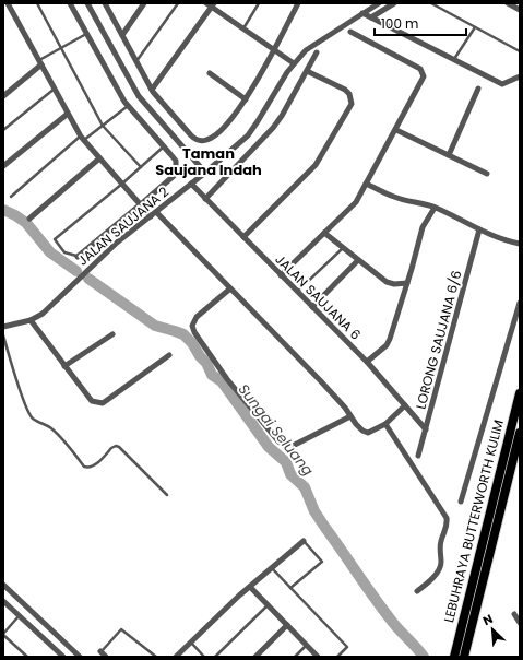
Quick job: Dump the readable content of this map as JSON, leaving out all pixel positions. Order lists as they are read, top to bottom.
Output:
{
  "streets": {
    "highway": ["LEBUHRAYA BUTTERWORTH KULIM"],
    "street": ["JALAN SAUJANA 2", "JALAN SAUJANA 6", "LORONG SAUJANA 6/6"]
  },
  "crossings": [
    ["JALAN SAUJANA 2", "JALAN SAUJANA 6"],
    ["JALAN SAUJANA 6", "LORONG SAUJANA 6/6"]
  ],
  "districts": ["Taman Saujana Indah"],
  "water": ["Sungai Seluang"],
  "scale_bar": "100 m",
  "north": "top left"
}
